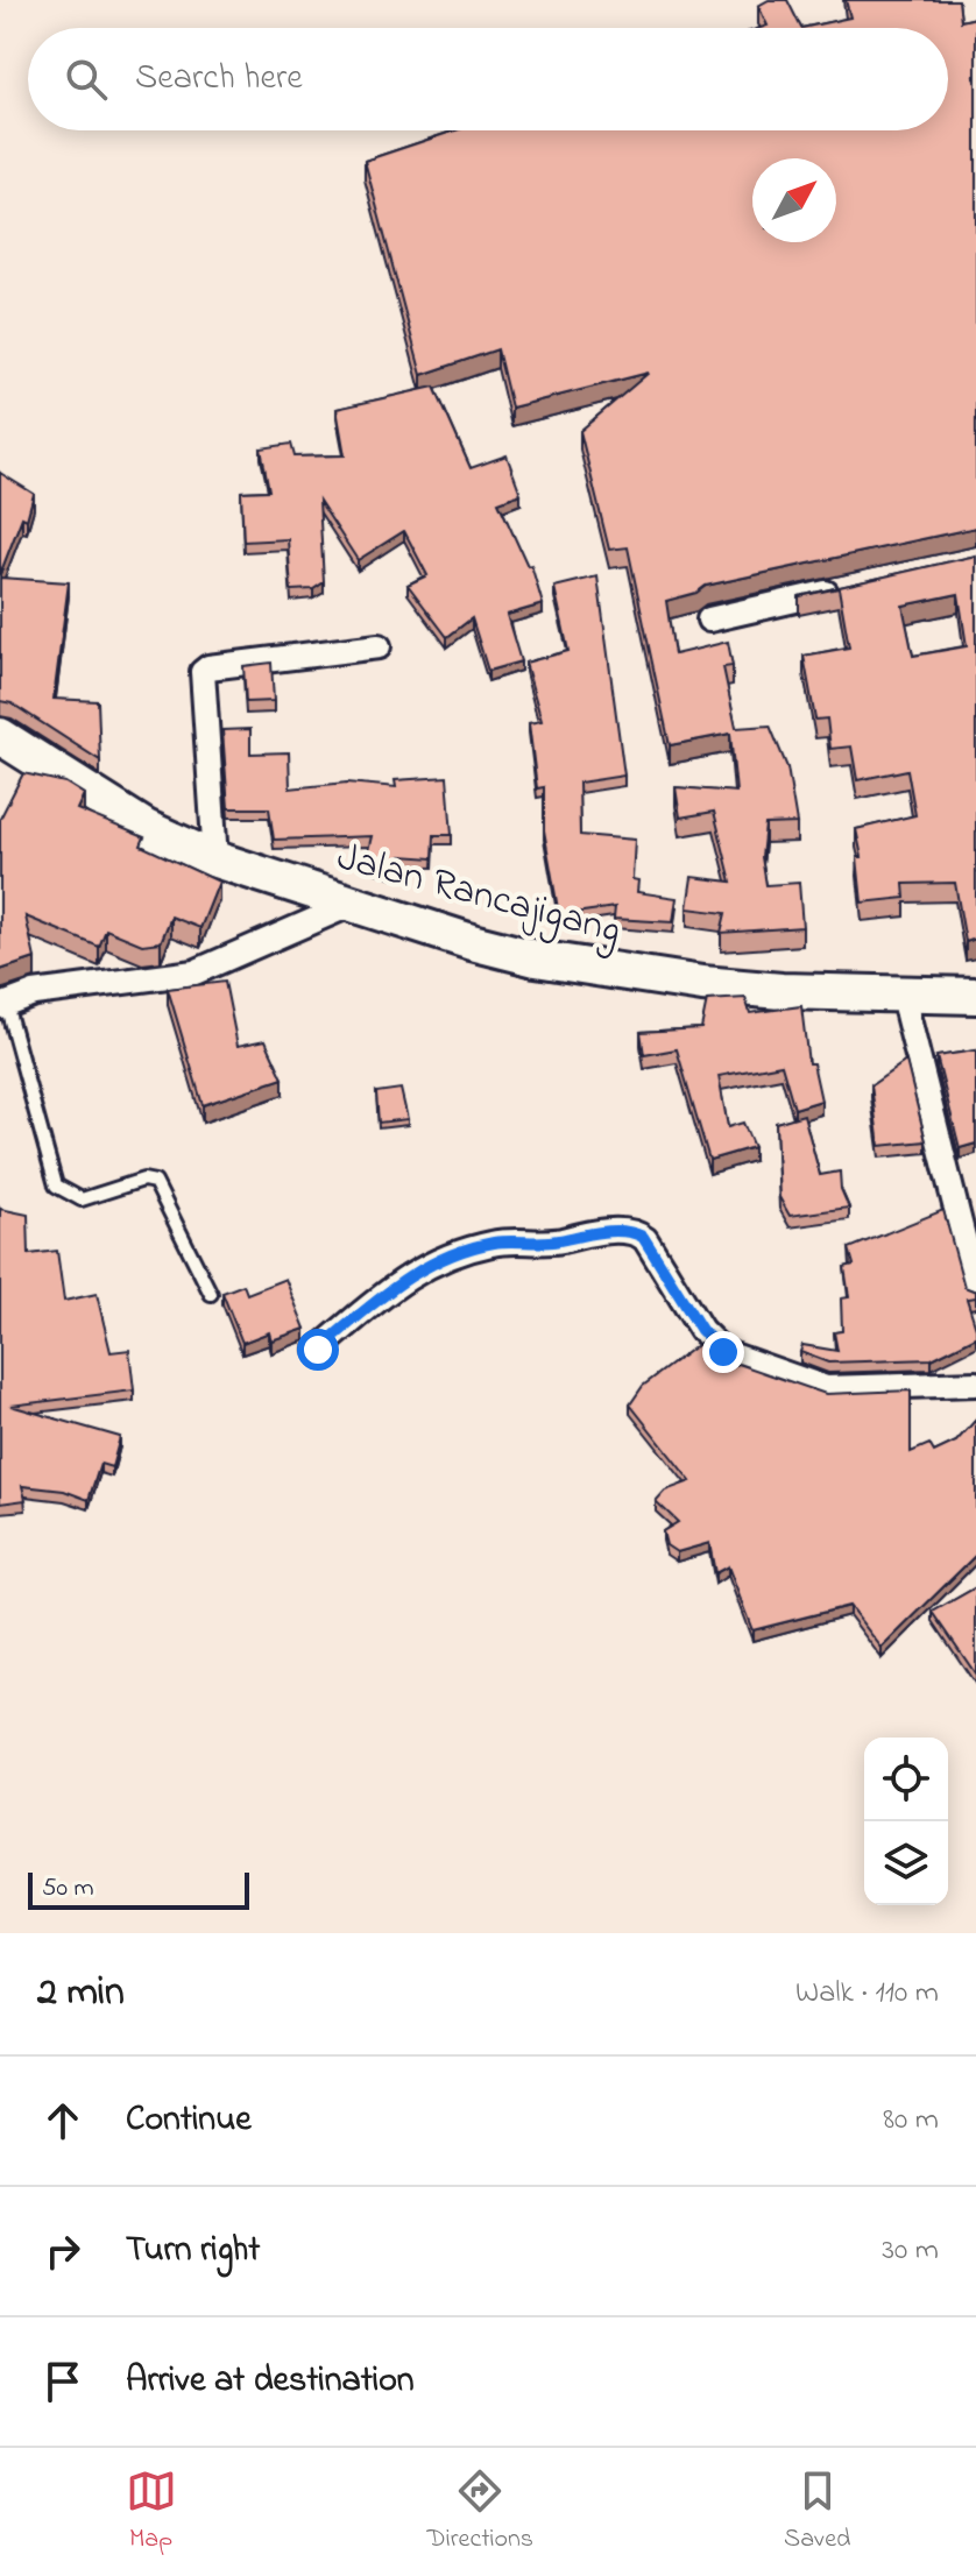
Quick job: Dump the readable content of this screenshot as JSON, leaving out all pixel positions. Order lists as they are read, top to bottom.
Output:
{
  "streets": {
    "main road": ["Jalan Rancajigang"]
  },
  "scale_bar": "50 m",
  "north": "top right",
  "page": {
    "search": "Search here",
    "scale": "50 m",
    "heading": ["2 min", "Walk · 110 m"],
    "list": [
      ["Continue", "80 m"],
      ["Turn right", "30 m"],
      "Arrive at destination"
    ],
    "nav": ["Map", "Directions", "Saved"]
  }
}
